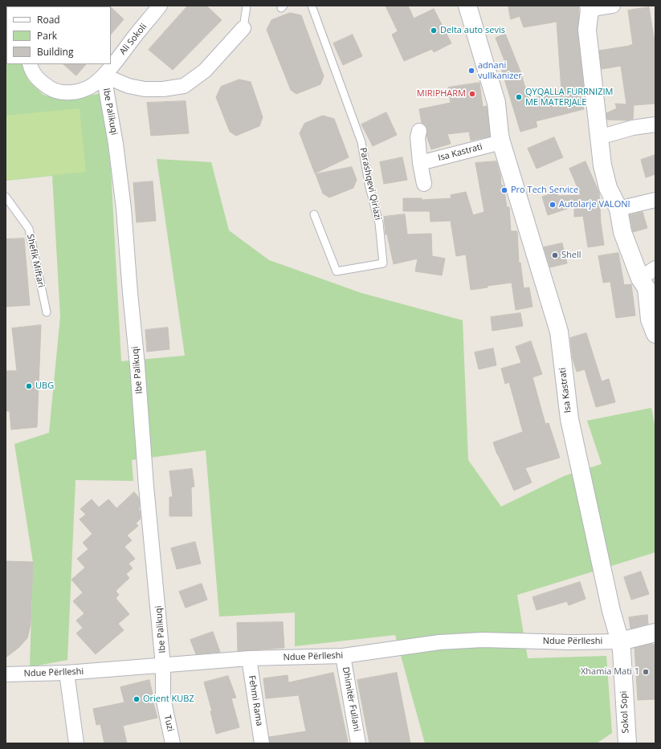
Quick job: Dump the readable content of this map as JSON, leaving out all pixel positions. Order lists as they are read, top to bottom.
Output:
{
  "streets": {
    "street": [
      "Ali Sokoli",
      "Ibe Palikuqi",
      "Isa Kastrati",
      "Ndue Përlleshi",
      "Dhimitër Fullani",
      "Fehmi Rama",
      "Sokol Sopi",
      "Tuzi"
    ],
    "lane": ["Parashqevi Qiriazi", "Shefik Miftari"]
  },
  "crossings": [
    ["Ali Sokoli", "Ibe Palikuqi"],
    ["Ibe Palikuqi", "Ndue Përlleshi"],
    ["Ibe Palikuqi", "Tuzi"],
    ["Isa Kastrati", "Ndue Përlleshi"],
    ["Isa Kastrati", "Sokol Sopi"],
    ["Ndue Përlleshi", "Dhimitër Fullani"],
    ["Ndue Përlleshi", "Fehmi Rama"],
    ["Ndue Përlleshi", "Sokol Sopi"],
    ["Ndue Përlleshi", "Tuzi"]
  ],
  "places": [
    "Delta auto sevis",
    "adnani vullkanizer",
    "MIRIPHARM",
    "QYQALLA FURRNIZIM ME MATERJALE",
    "Pro Tech Service",
    "Autolarje VALONI",
    "Shell",
    "UBG",
    "Xhamia Mati 1",
    "Orient KUBZ"
  ],
  "legend": ["Road", "Park", "Building"]
}
